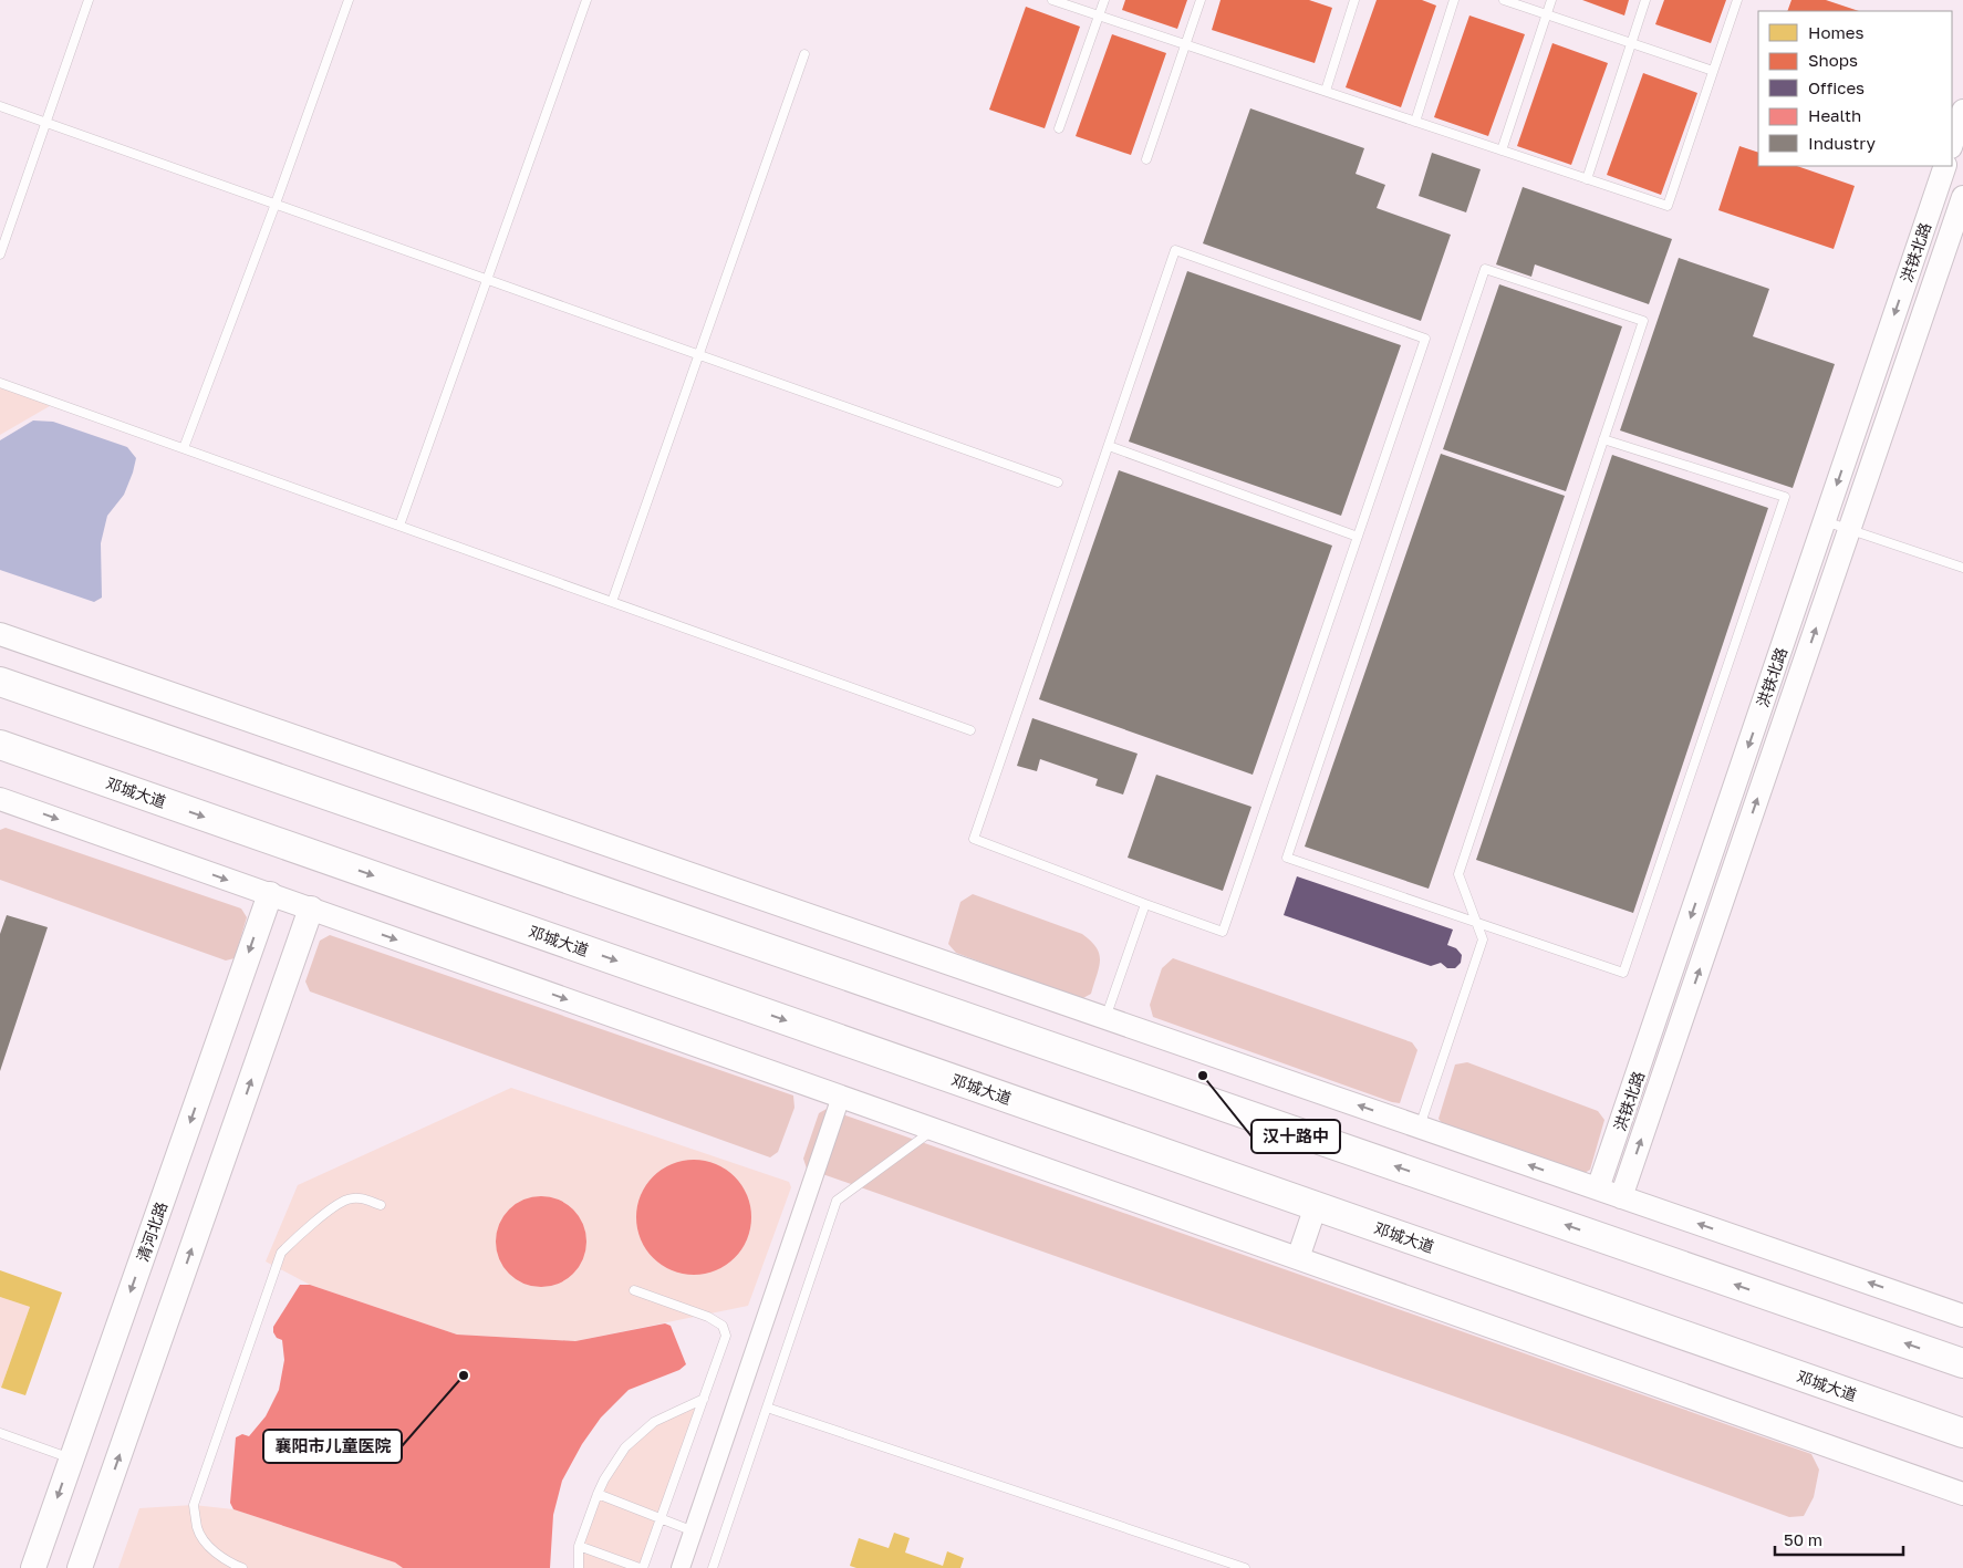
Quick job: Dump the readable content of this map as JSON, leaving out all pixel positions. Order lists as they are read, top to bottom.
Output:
{
  "streets": {
    "highway": ["邓城大道"],
    "main road": ["清河北路"],
    "street": ["洪铁北路"]
  },
  "places": ["汉十路中", "襄阳市儿童医院"],
  "legend": [
    "Homes",
    "Shops",
    "Offices",
    "Health",
    "Industry"
  ],
  "scale_bar": "50 m"
}
